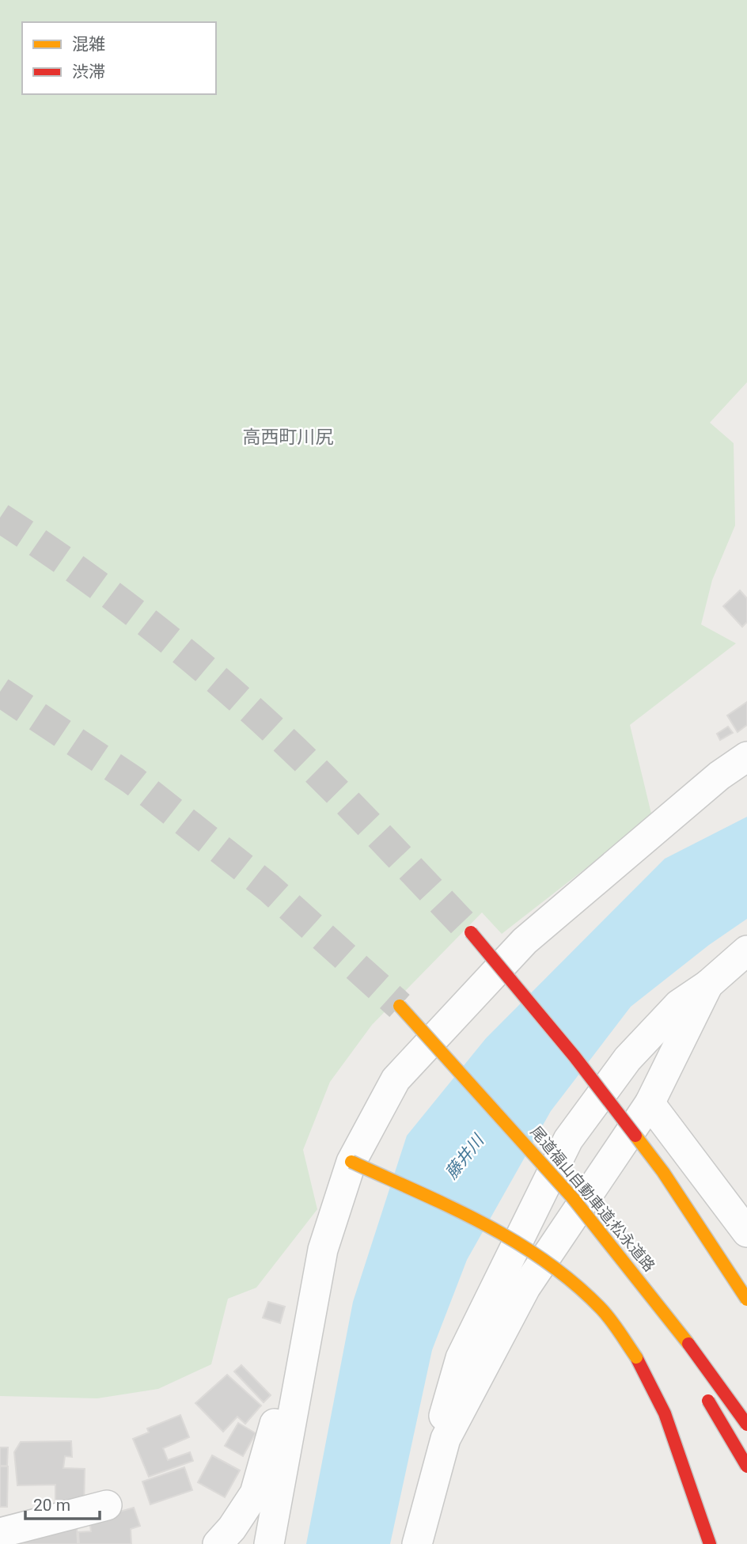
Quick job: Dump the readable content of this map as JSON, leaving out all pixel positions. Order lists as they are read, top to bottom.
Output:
{
  "streets": {
    "main road": ["尾道福山自動車道;松永道路"]
  },
  "districts": ["高西町川尻"],
  "water": ["藤井川"],
  "legend": ["混雑", "渋滞"],
  "scale_bar": "20 m"
}
